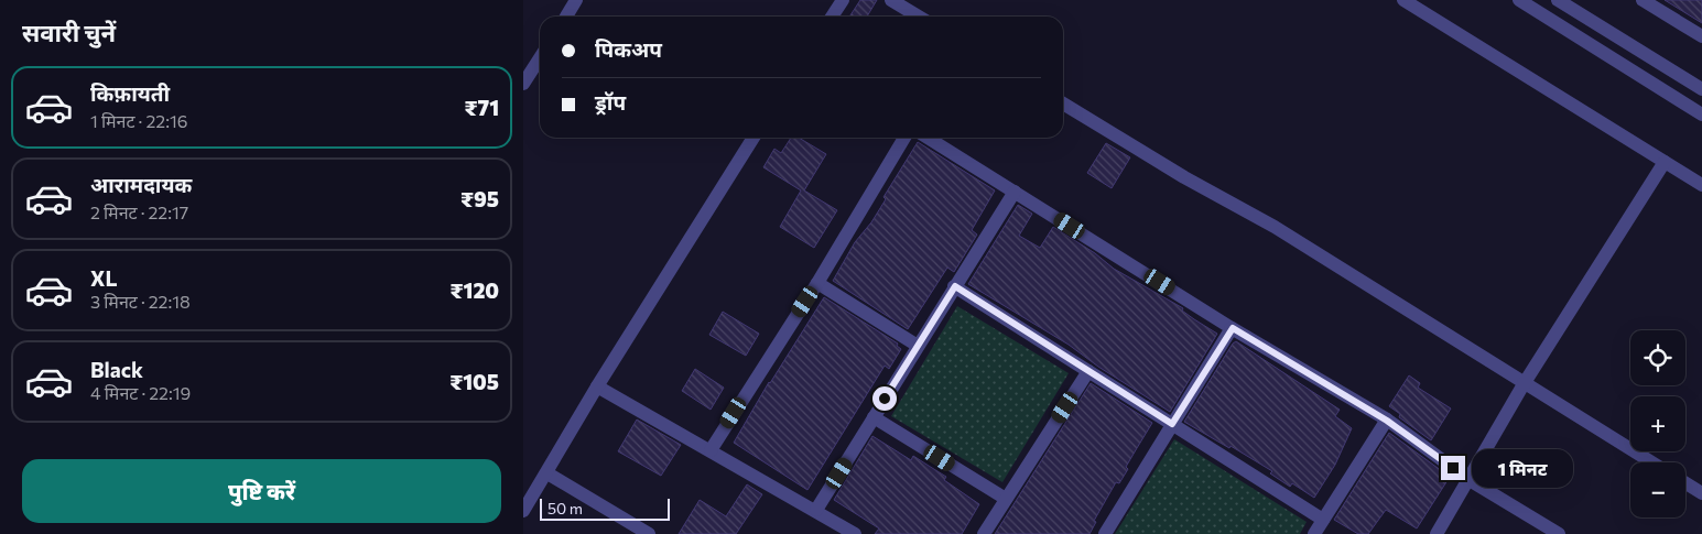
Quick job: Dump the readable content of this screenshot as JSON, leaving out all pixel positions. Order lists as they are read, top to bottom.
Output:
{
  "scale_bar": "50 m",
  "page": {
    "heading": "सवारी चुनें",
    "banner": ["पिकअप", "ड्रॉप"],
    "list": [
      {
        "name": "किफ़ायती",
        "note": "1 मिनट · 22:16",
        "value": "₹71"
      },
      {
        "name": "आरामदायक",
        "note": "2 मिनट · 22:17",
        "value": "₹95"
      },
      {
        "name": "XL",
        "note": "3 मिनट · 22:18",
        "value": "₹120"
      },
      {
        "name": "Black",
        "note": "4 मिनट · 22:19",
        "value": "₹105"
      }
    ],
    "map_buttons": ["+", "−"],
    "buttons": "पुष्टि करें",
    "bubble": "1 मिनट",
    "scale": "50 m"
  }
}
